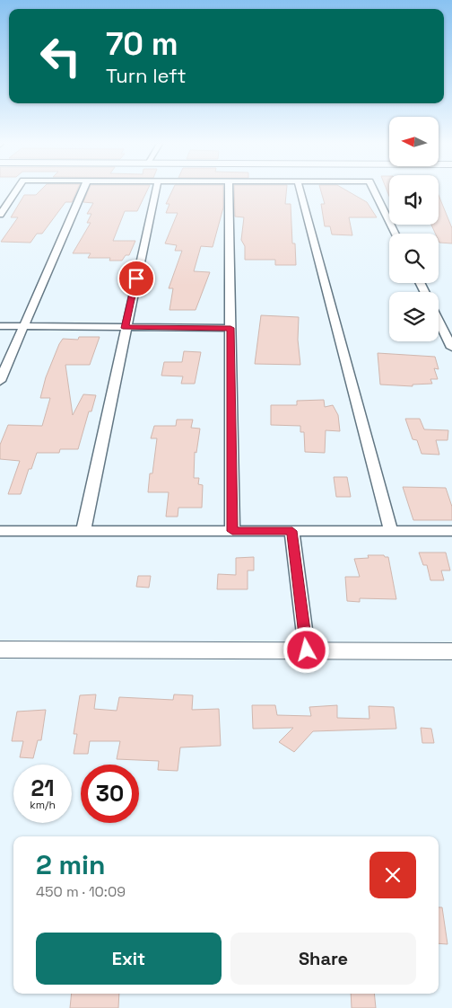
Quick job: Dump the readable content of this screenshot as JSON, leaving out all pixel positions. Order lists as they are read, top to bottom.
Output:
{
  "north": "left",
  "page": {
    "turn": ["70 m", "Turn left"],
    "speed": "21 km/h",
    "limit": "30",
    "heading": ["2 min", "450 m · 10:09"],
    "buttons": ["Exit", "Share"]
  }
}
